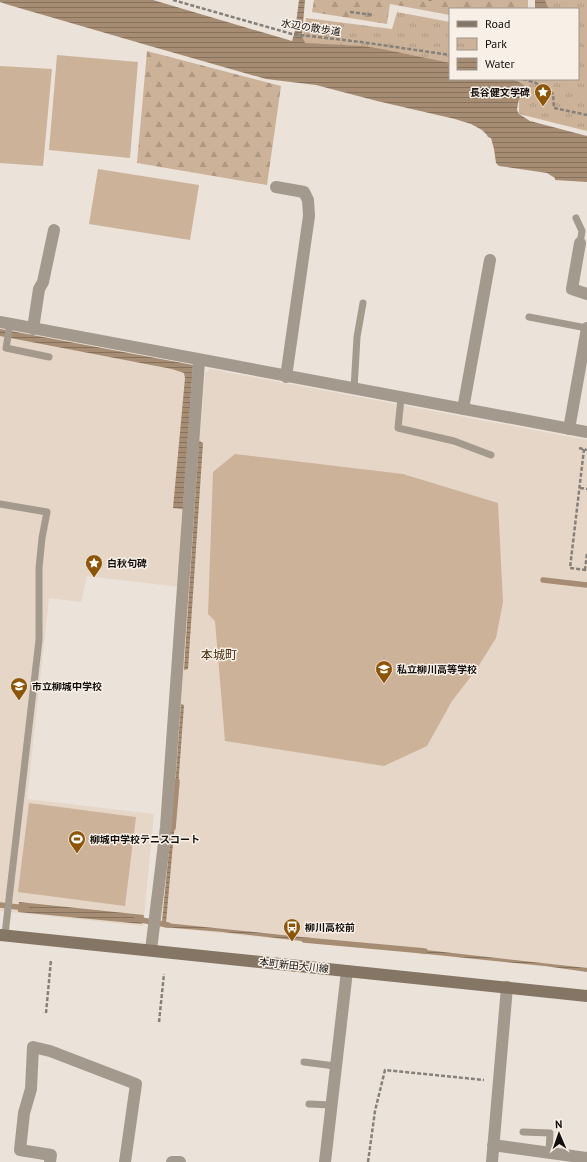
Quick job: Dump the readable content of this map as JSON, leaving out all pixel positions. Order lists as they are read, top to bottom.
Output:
{
  "streets": {
    "main road": ["本町新田大川線"],
    "path": ["水辺の散歩道"]
  },
  "districts": ["本城町"],
  "places": {
    "place": ["長谷健文学碑", "白秋句碑"],
    "school or university": ["私立柳川高等学校", "市立柳城中学校"],
    "sports": ["柳城中学校テニスコート"],
    "bus stop": ["柳川高校前"]
  },
  "legend": ["Road", "Park", "Water"],
  "north": "top"
}
